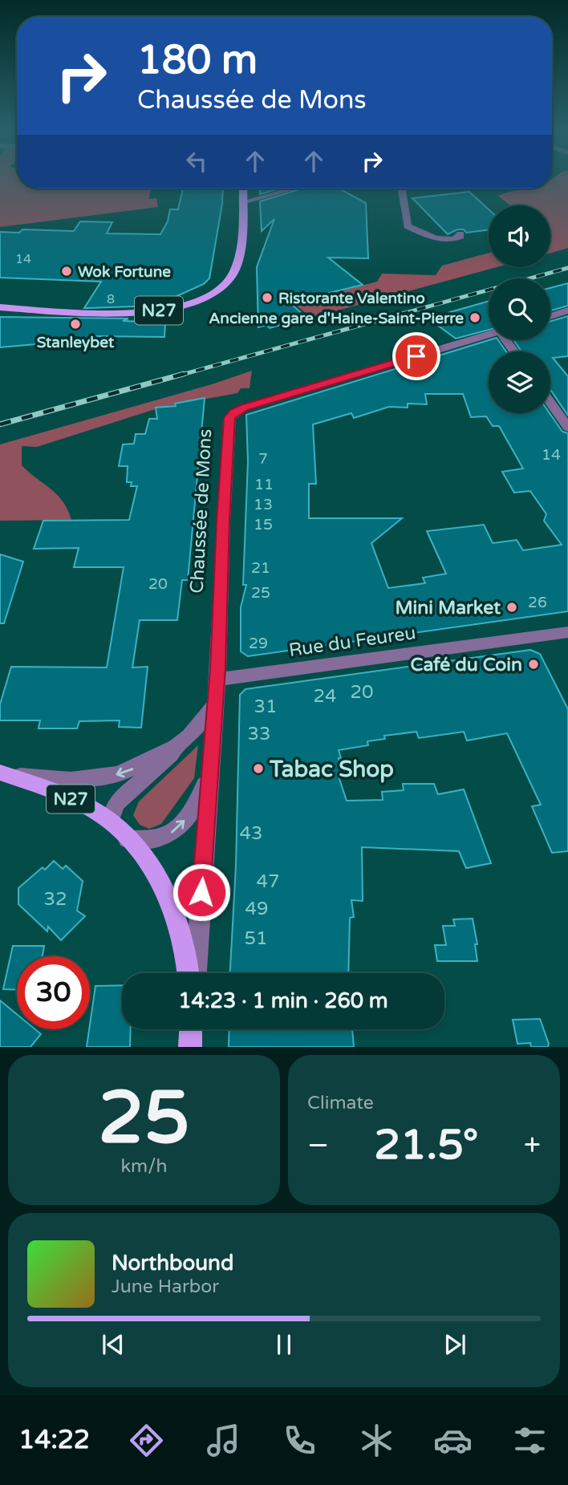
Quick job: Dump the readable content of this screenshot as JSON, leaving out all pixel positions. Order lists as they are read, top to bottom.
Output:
{
  "streets": {
    "main road": ["N27"],
    "street": ["Chaussée de Mons", "Rue du Feureu"]
  },
  "crossings": [
    ["Chaussée de Mons", "Rue du Feureu"]
  ],
  "places": [
    "Wok Fortune",
    "Ristorante Valentino",
    "Ancienne gare d'Haine-Saint-Pierre",
    "Stanleybet",
    "Mini Market",
    "Café du Coin",
    "Tabac Shop"
  ],
  "house_numbers": [
    "14",
    "8",
    "14",
    "7",
    "11",
    "13",
    "15",
    "21",
    "20",
    "25",
    "26",
    "29",
    "20",
    "24",
    "31",
    "33",
    "43",
    "47",
    "32",
    "49",
    "51"
  ],
  "page": {
    "turn": ["180 m", "Chaussée de Mons"],
    "limit": "30",
    "trip": "14:23 · 1 min · 260 m",
    "tile": [
      ["25", "km/h"],
      "Climate"
    ],
    "heat": ["−", "21.5°", "+"],
    "song": ["Northbound", "June Harbor"],
    "tabs": "14:22"
  }
}
